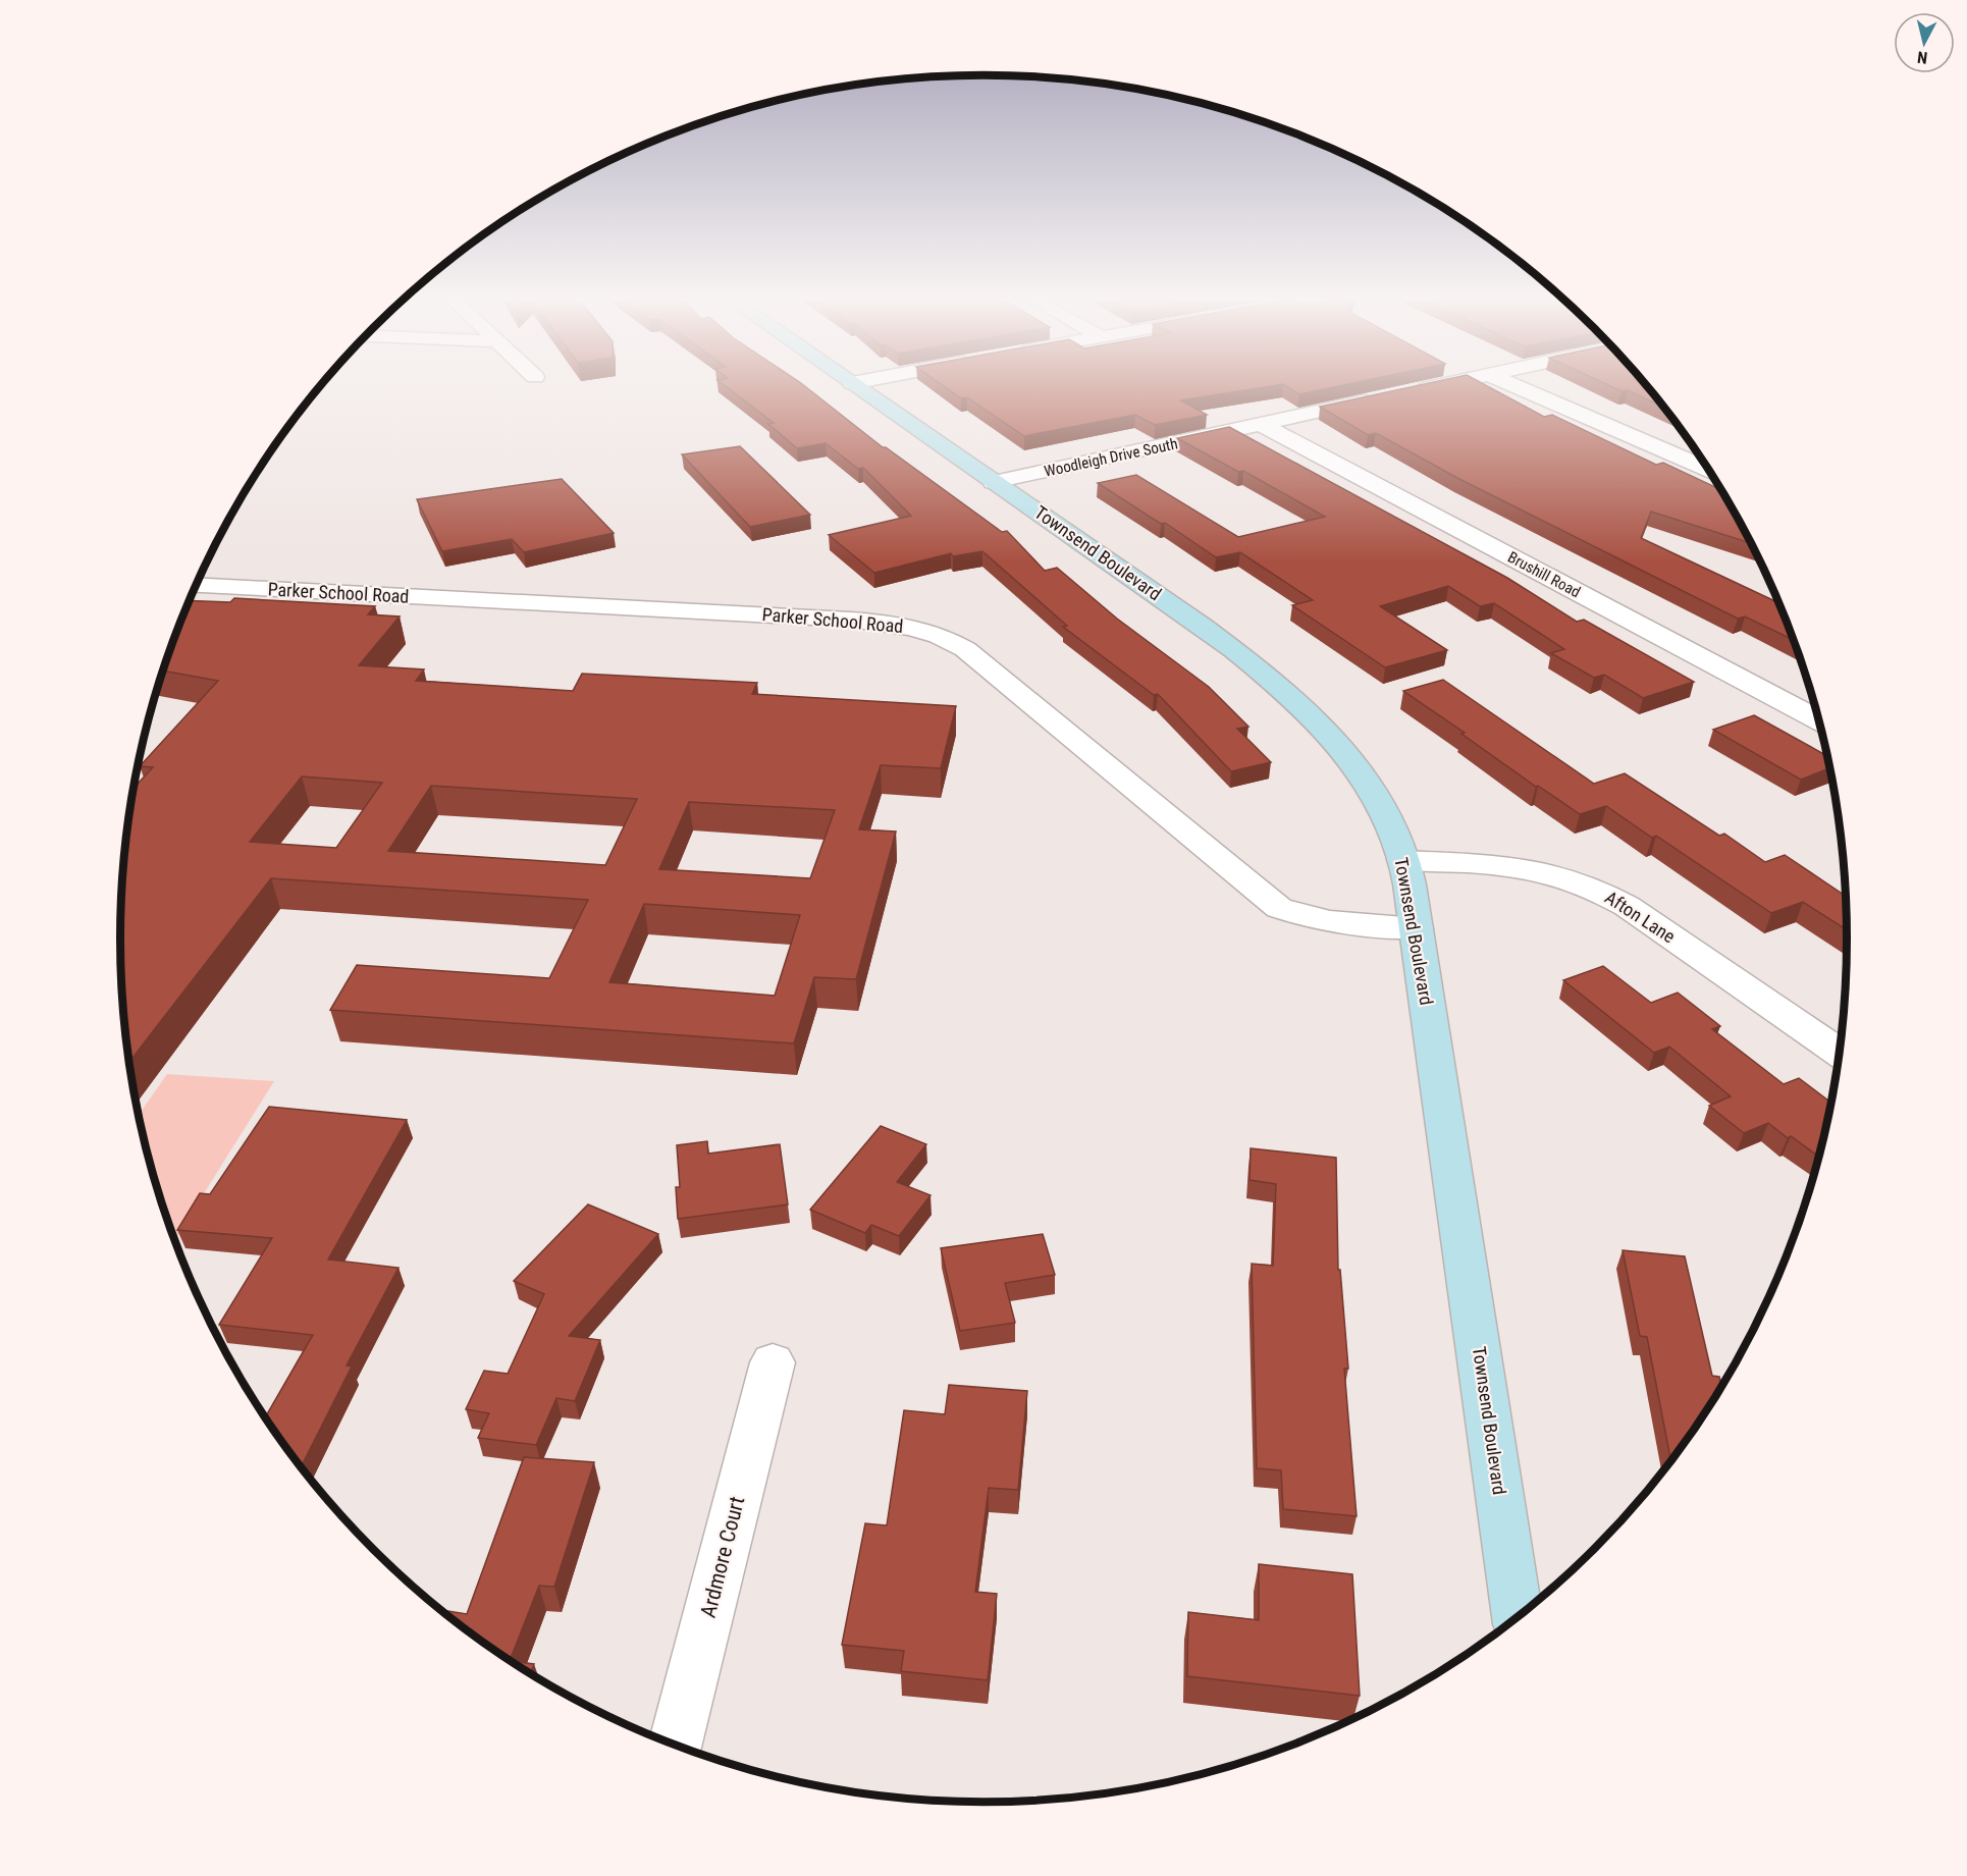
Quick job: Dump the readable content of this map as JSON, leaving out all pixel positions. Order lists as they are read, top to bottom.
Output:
{
  "streets": {
    "street": [
      "Woodleigh Drive South",
      "Townsend Boulevard",
      "Brushill Road",
      "Parker School Road",
      "Afton Lane",
      "Ardmore Court"
    ]
  },
  "crossings": [
    ["Woodleigh Drive South", "Townsend Boulevard"],
    ["Woodleigh Drive South", "Brushill Road"],
    ["Townsend Boulevard", "Parker School Road"],
    ["Townsend Boulevard", "Afton Lane"]
  ],
  "north": "bottom"
}
